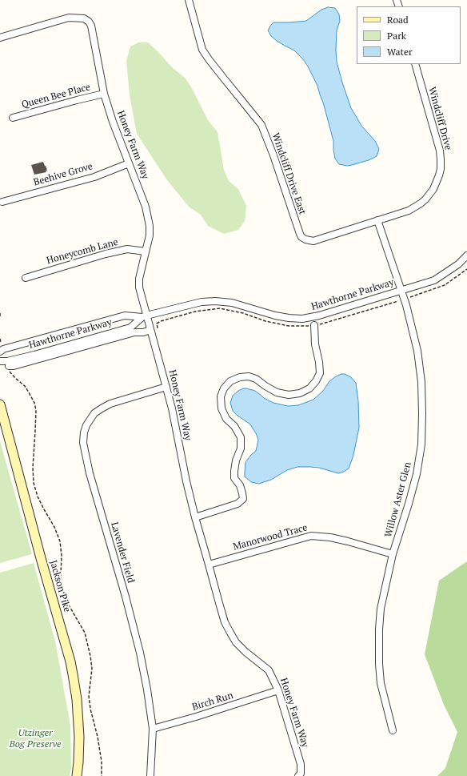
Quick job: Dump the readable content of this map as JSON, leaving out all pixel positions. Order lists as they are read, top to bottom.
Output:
{
  "streets": {
    "main road": ["Jackson Pike"],
    "street": [
      "Queen Bee Place",
      "Windcliff Drive",
      "Honey Farm Way",
      "Windcliff Drive East",
      "Beehive Grove",
      "Honeycomb Lane",
      "Hawthorne Parkway",
      "Willow Aster Glen",
      "Manorwood Trace",
      "Lavender Field",
      "Birch Run"
    ]
  },
  "crossings": [
    ["Queen Bee Place", "Honey Farm Way"],
    ["Windcliff Drive", "Windcliff Drive East"],
    ["Windcliff Drive", "Willow Aster Glen"],
    ["Honey Farm Way", "Beehive Grove"],
    ["Honey Farm Way", "Honeycomb Lane"],
    ["Honey Farm Way", "Hawthorne Parkway"],
    ["Honey Farm Way", "Manorwood Trace"],
    ["Honey Farm Way", "Lavender Field"],
    ["Honey Farm Way", "Birch Run"],
    ["Windcliff Drive East", "Willow Aster Glen"],
    ["Hawthorne Parkway", "Willow Aster Glen"],
    ["Willow Aster Glen", "Manorwood Trace"],
    ["Lavender Field", "Birch Run"]
  ],
  "parks": ["Utzinger Bog Preserve"],
  "legend": ["Road", "Park", "Water"]
}
